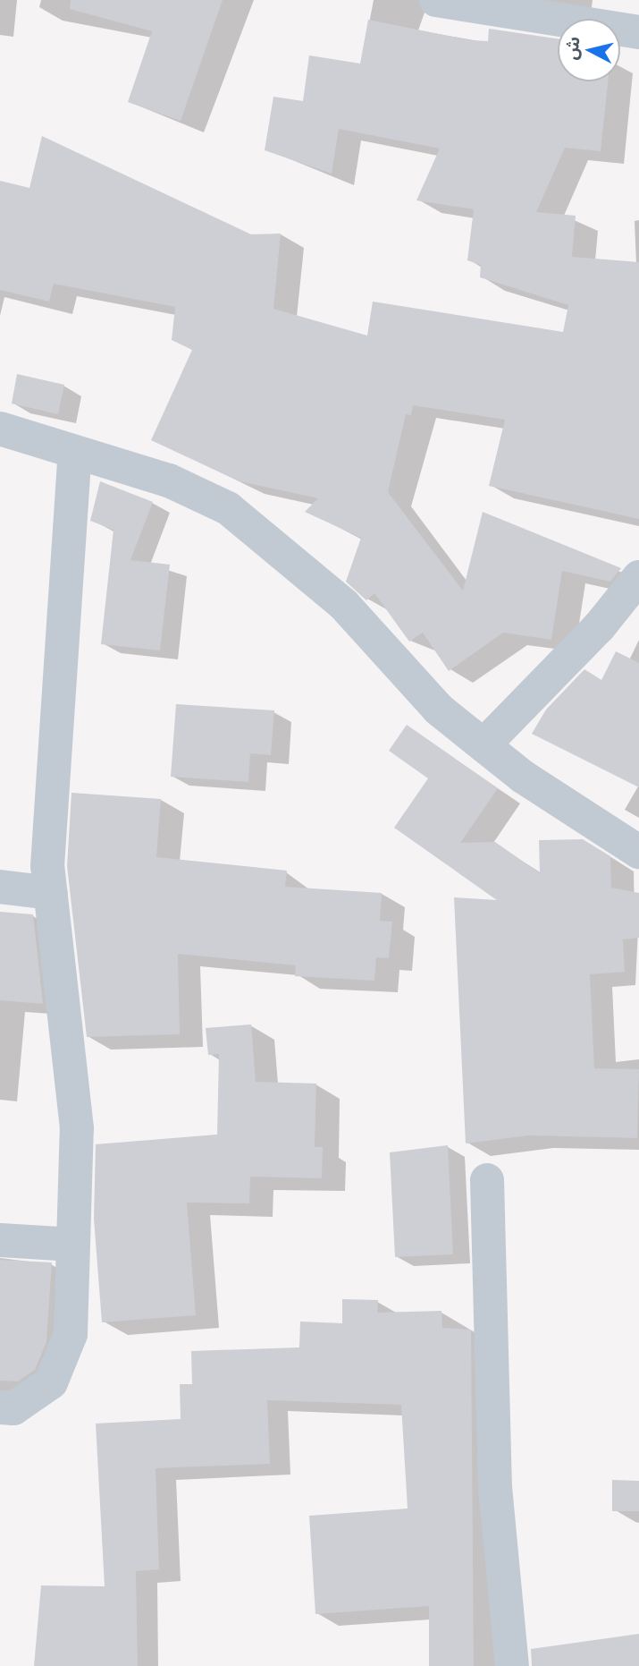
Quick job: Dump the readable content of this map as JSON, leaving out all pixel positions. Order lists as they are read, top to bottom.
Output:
{
  "north": "left"
}
